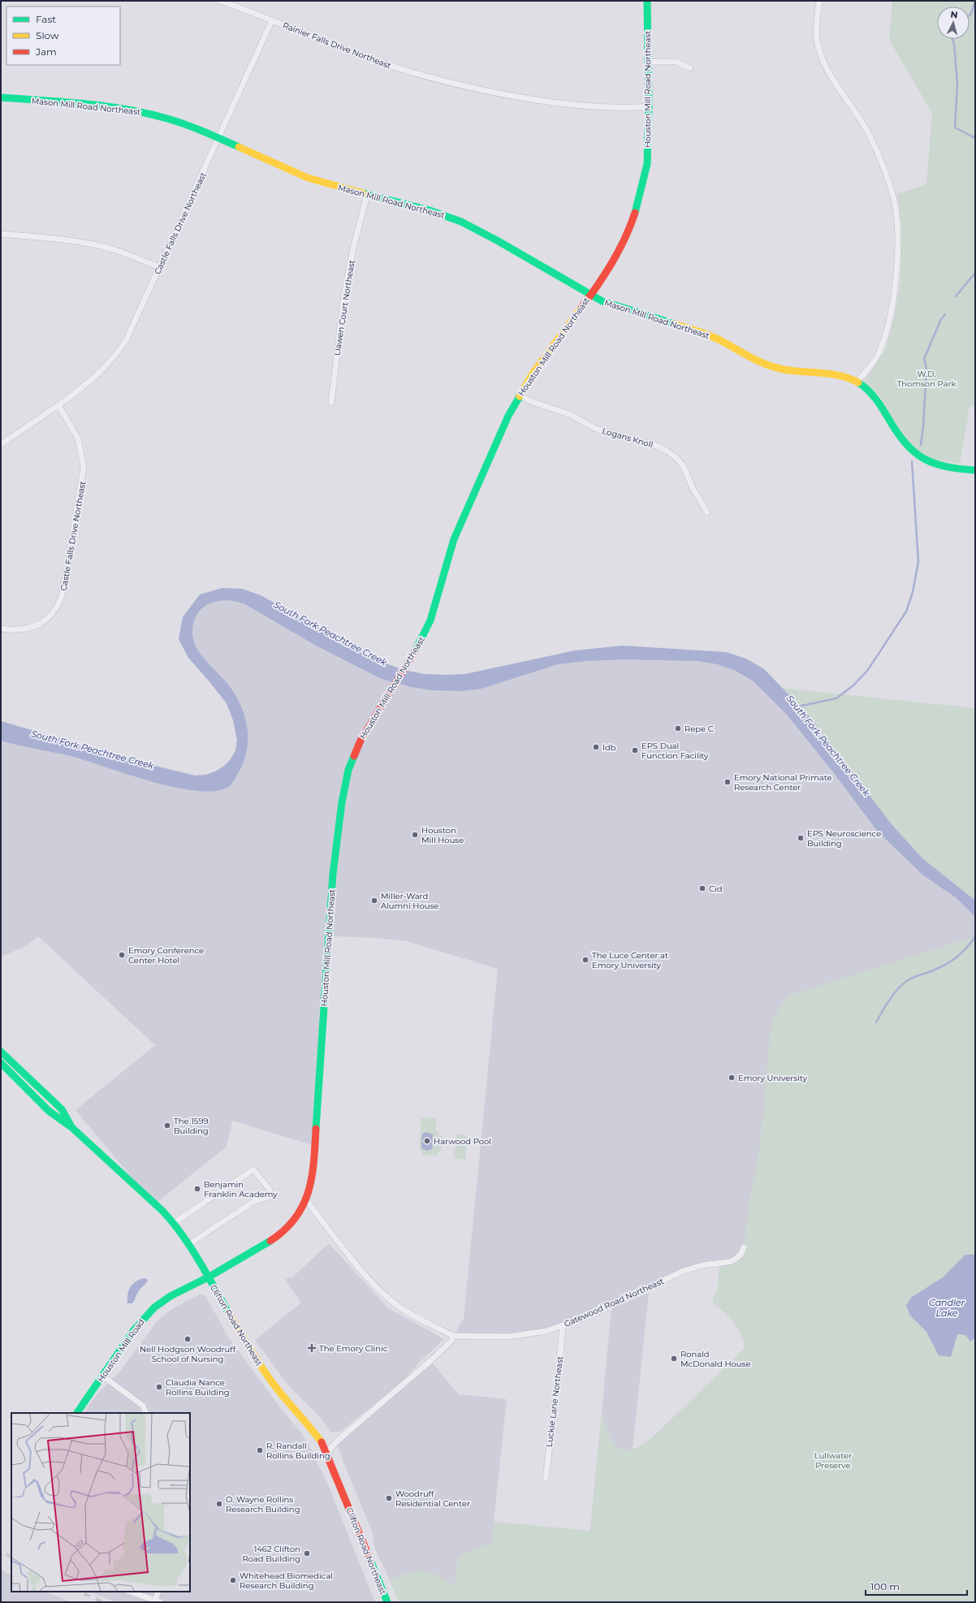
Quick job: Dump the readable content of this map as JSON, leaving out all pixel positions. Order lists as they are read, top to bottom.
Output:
{
  "streets": {
    "street": [
      "Rainier Falls Drive Northeast",
      "Houston Mill Road Northeast",
      "Mason Mill Road Northeast",
      "Castle Falls Drive Northeast",
      "Liawen Court Northeast",
      "Logans Knoll",
      "Gatewood Road Northeast",
      "Clifton Road Northeast",
      "Houston Mill Road",
      "Luckie Lane Northeast"
    ]
  },
  "crossings": [
    ["Rainier Falls Drive Northeast", "Houston Mill Road Northeast"],
    ["Rainier Falls Drive Northeast", "Castle Falls Drive Northeast"],
    ["Houston Mill Road Northeast", "Mason Mill Road Northeast"],
    ["Houston Mill Road Northeast", "Logans Knoll"],
    ["Houston Mill Road Northeast", "Clifton Road Northeast"],
    ["Houston Mill Road Northeast", "Houston Mill Road"],
    ["Mason Mill Road Northeast", "Castle Falls Drive Northeast"],
    ["Mason Mill Road Northeast", "Liawen Court Northeast"],
    ["Gatewood Road Northeast", "Luckie Lane Northeast"],
    ["Clifton Road Northeast", "Houston Mill Road"]
  ],
  "water": ["South Fork Peachtree Creek", "Candler Lake"],
  "parks": ["W.D. Thomson Park", "Lullwater Preserve"],
  "places": {
    "other": [
      "Repe C",
      "Idb",
      "EPS Dual Function Facility",
      "Emory National Primate Research Center",
      "Houston Mill House",
      "EPS Neuroscience Building",
      "Cid",
      "Miller-Ward Alumni House",
      "Emory Conference Center Hotel",
      "The Luce Center at Emory University",
      "Emory University",
      "The 1599 Building",
      "Harwood Pool",
      "Benjamin Franklin Academy",
      "Nell Hodgson Woodruff School of Nursing",
      "Ronald McDonald House",
      "Claudia Nance Rollins Building",
      "R. Randall Rollins Building",
      "Woodruff Residential Center",
      "O. Wayne Rollins Research Building",
      "1462 Clifton Road Building",
      "Whitehead Biomedical Research Building"
    ],
    "health": ["The Emory Clinic"]
  },
  "legend": ["Fast", "Slow", "Jam"],
  "scale_bar": "100 m",
  "north": "top"
}
